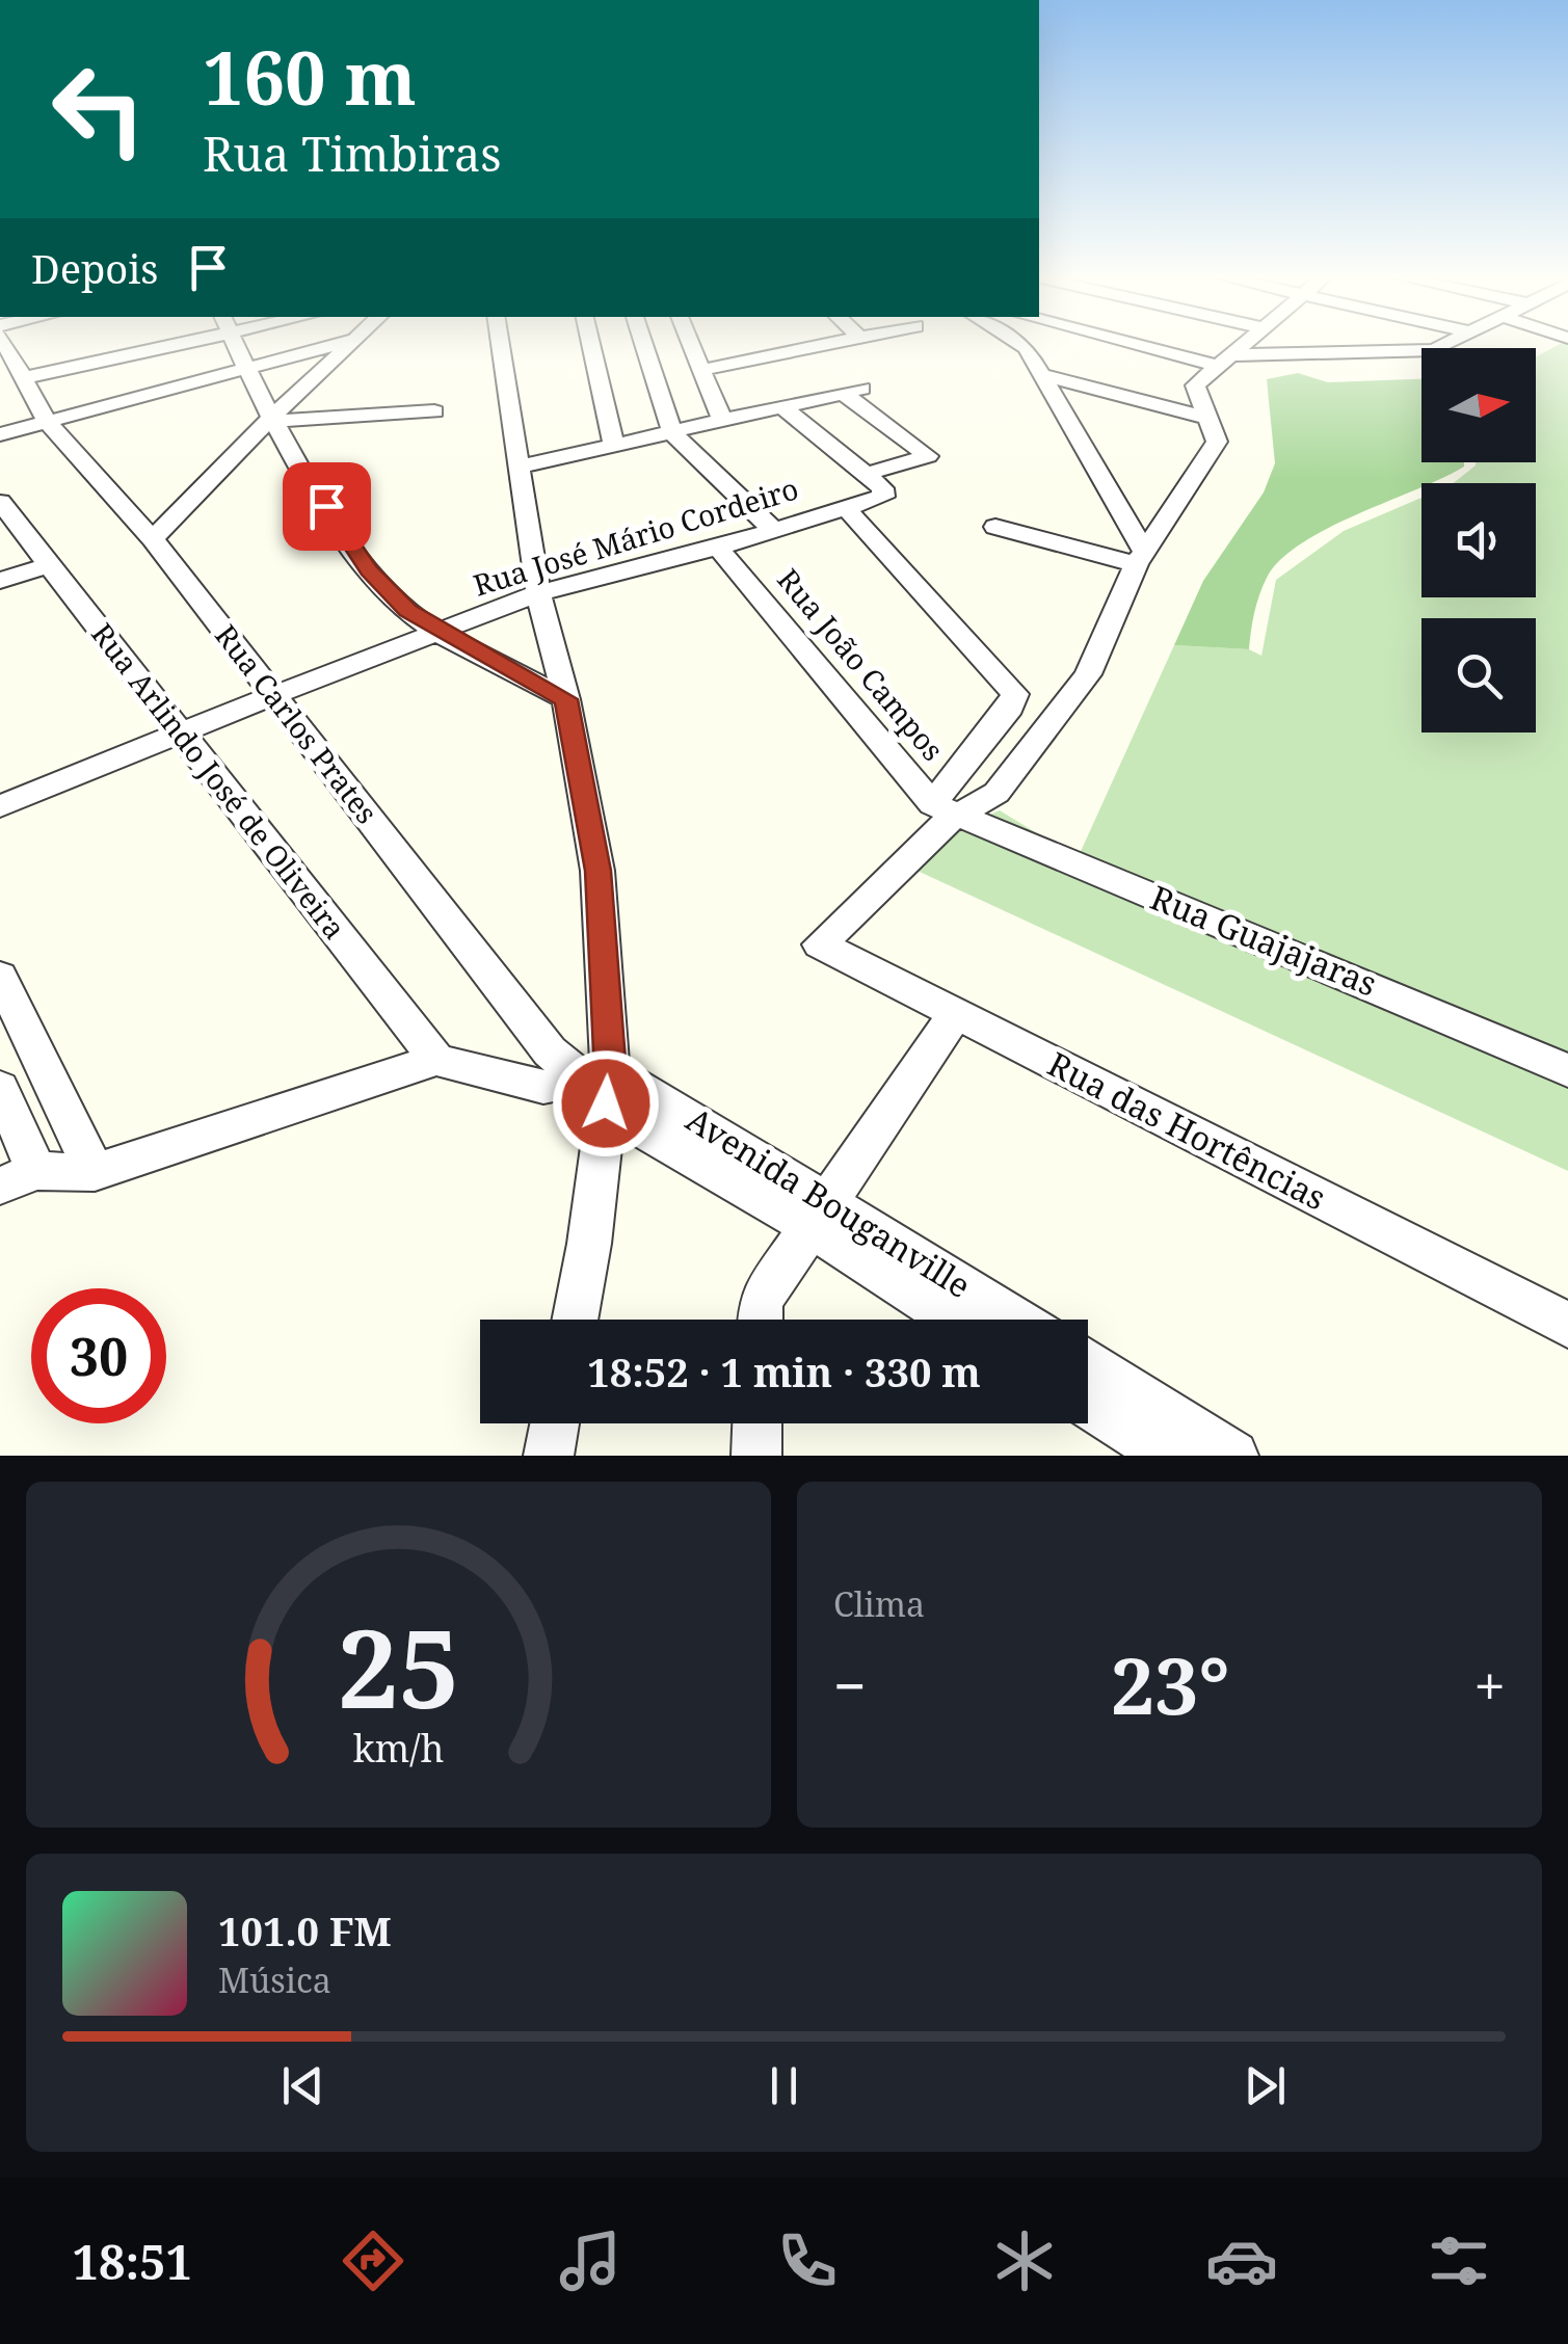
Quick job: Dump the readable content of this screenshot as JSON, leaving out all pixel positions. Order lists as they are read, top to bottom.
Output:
{
  "streets": {
    "street": [
      "Rua José Mário Cordeiro",
      "Rua João Campos",
      "Rua Carlos Prates",
      "Rua Arlindo José de Oliveira",
      "Rua Guajajaras",
      "Rua das Hortências",
      "Avenida Bouganville"
    ]
  },
  "crossings": [
    ["Rua José Mário Cordeiro", "Rua João Campos"],
    ["Rua José Mário Cordeiro", "Rua Carlos Prates"],
    ["Rua José Mário Cordeiro", "Rua Arlindo José de Oliveira"],
    ["Rua José Mário Cordeiro", "Rua Guajajaras"],
    ["Rua José Mário Cordeiro", "Rua das Hortências"],
    ["Rua João Campos", "Rua Guajajaras"],
    ["Rua João Campos", "Rua das Hortências"],
    ["Rua Carlos Prates", "Avenida Bouganville"],
    ["Rua Guajajaras", "Rua das Hortências"]
  ],
  "north": "right",
  "page": {
    "turn": ["160 m", "Rua Timbiras"],
    "then": "Depois",
    "limit": "30",
    "trip": "18:52 · 1 min · 330 m",
    "tile": "Clima",
    "heat": ["−", "23°", "+"],
    "song": ["101.0 FM", "Música"],
    "tabs": "18:51",
    "gauge": ["25", "km/h"]
  }
}
